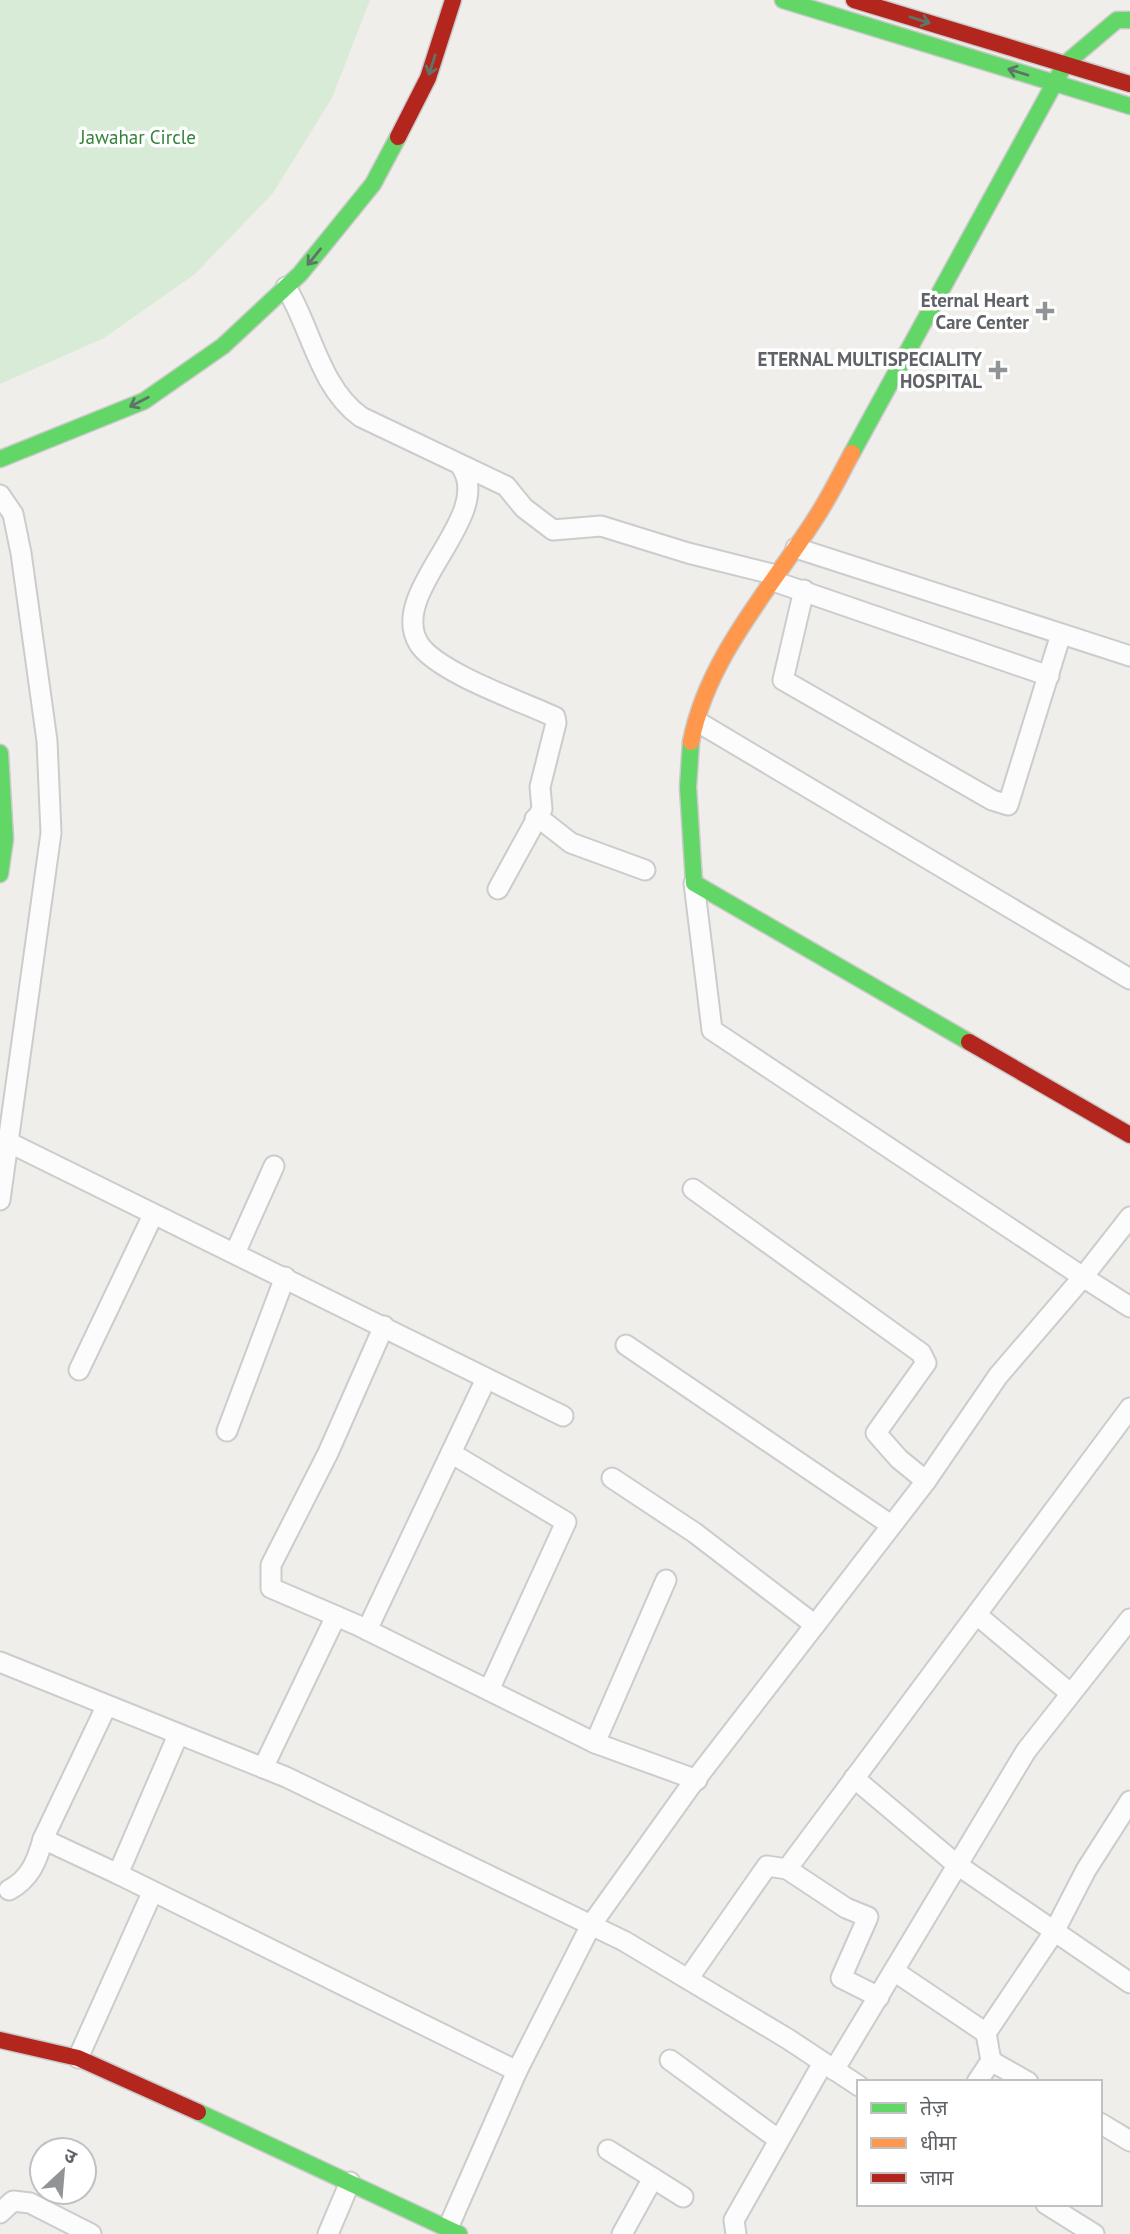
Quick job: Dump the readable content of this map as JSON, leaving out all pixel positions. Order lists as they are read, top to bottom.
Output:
{
  "parks": ["Jawahar Circle"],
  "places": {
    "health": ["Eternal Heart Care Center", "ETERNAL MULTISPECIALITY HOSPITAL"]
  },
  "legend": ["तेज़", "धीमा", "जाम"],
  "north": "top right"
}
